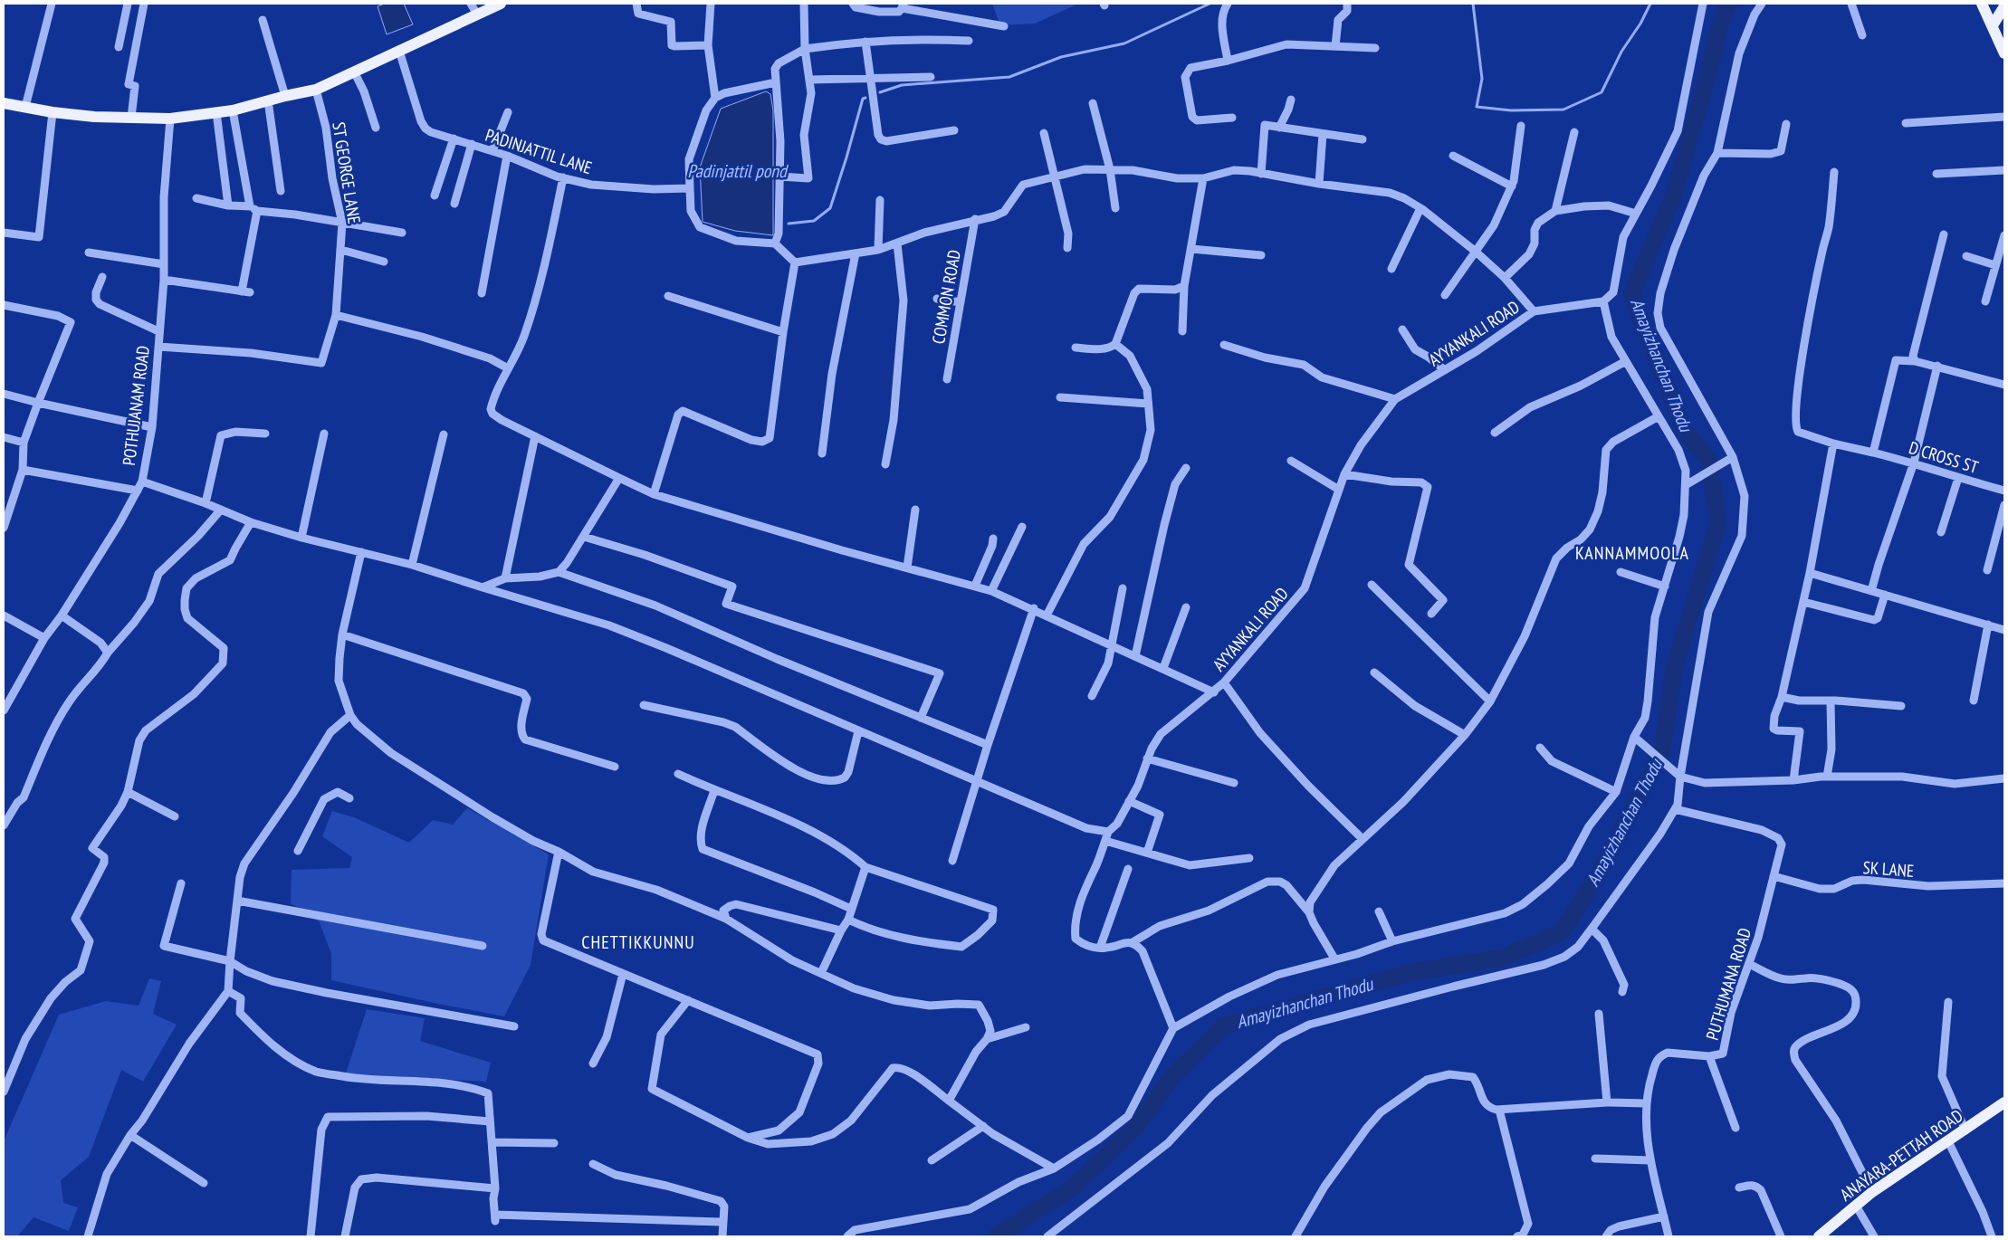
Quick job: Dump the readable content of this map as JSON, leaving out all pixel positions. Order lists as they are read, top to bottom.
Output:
{
  "streets": {
    "main road": ["ANAYARA-PETTAH ROAD"],
    "street": [
      "PADINJATTIL LANE",
      "ST GEORGE LANE",
      "COMMON ROAD",
      "AYYANKALI ROAD",
      "POTHUJANAM ROAD",
      "D CROSS ST",
      "SK LANE",
      "PUTHUMANA ROAD"
    ]
  },
  "crossings": [
    ["ST GEORGE LANE", "POTHUJANAM ROAD"],
    ["SK LANE", "PUTHUMANA ROAD"]
  ],
  "districts": ["KANNAMMOOLA", "CHETTIKKUNNU"],
  "water": ["Padinjattil pond", "Amayizhanchan Thodu"]
}
